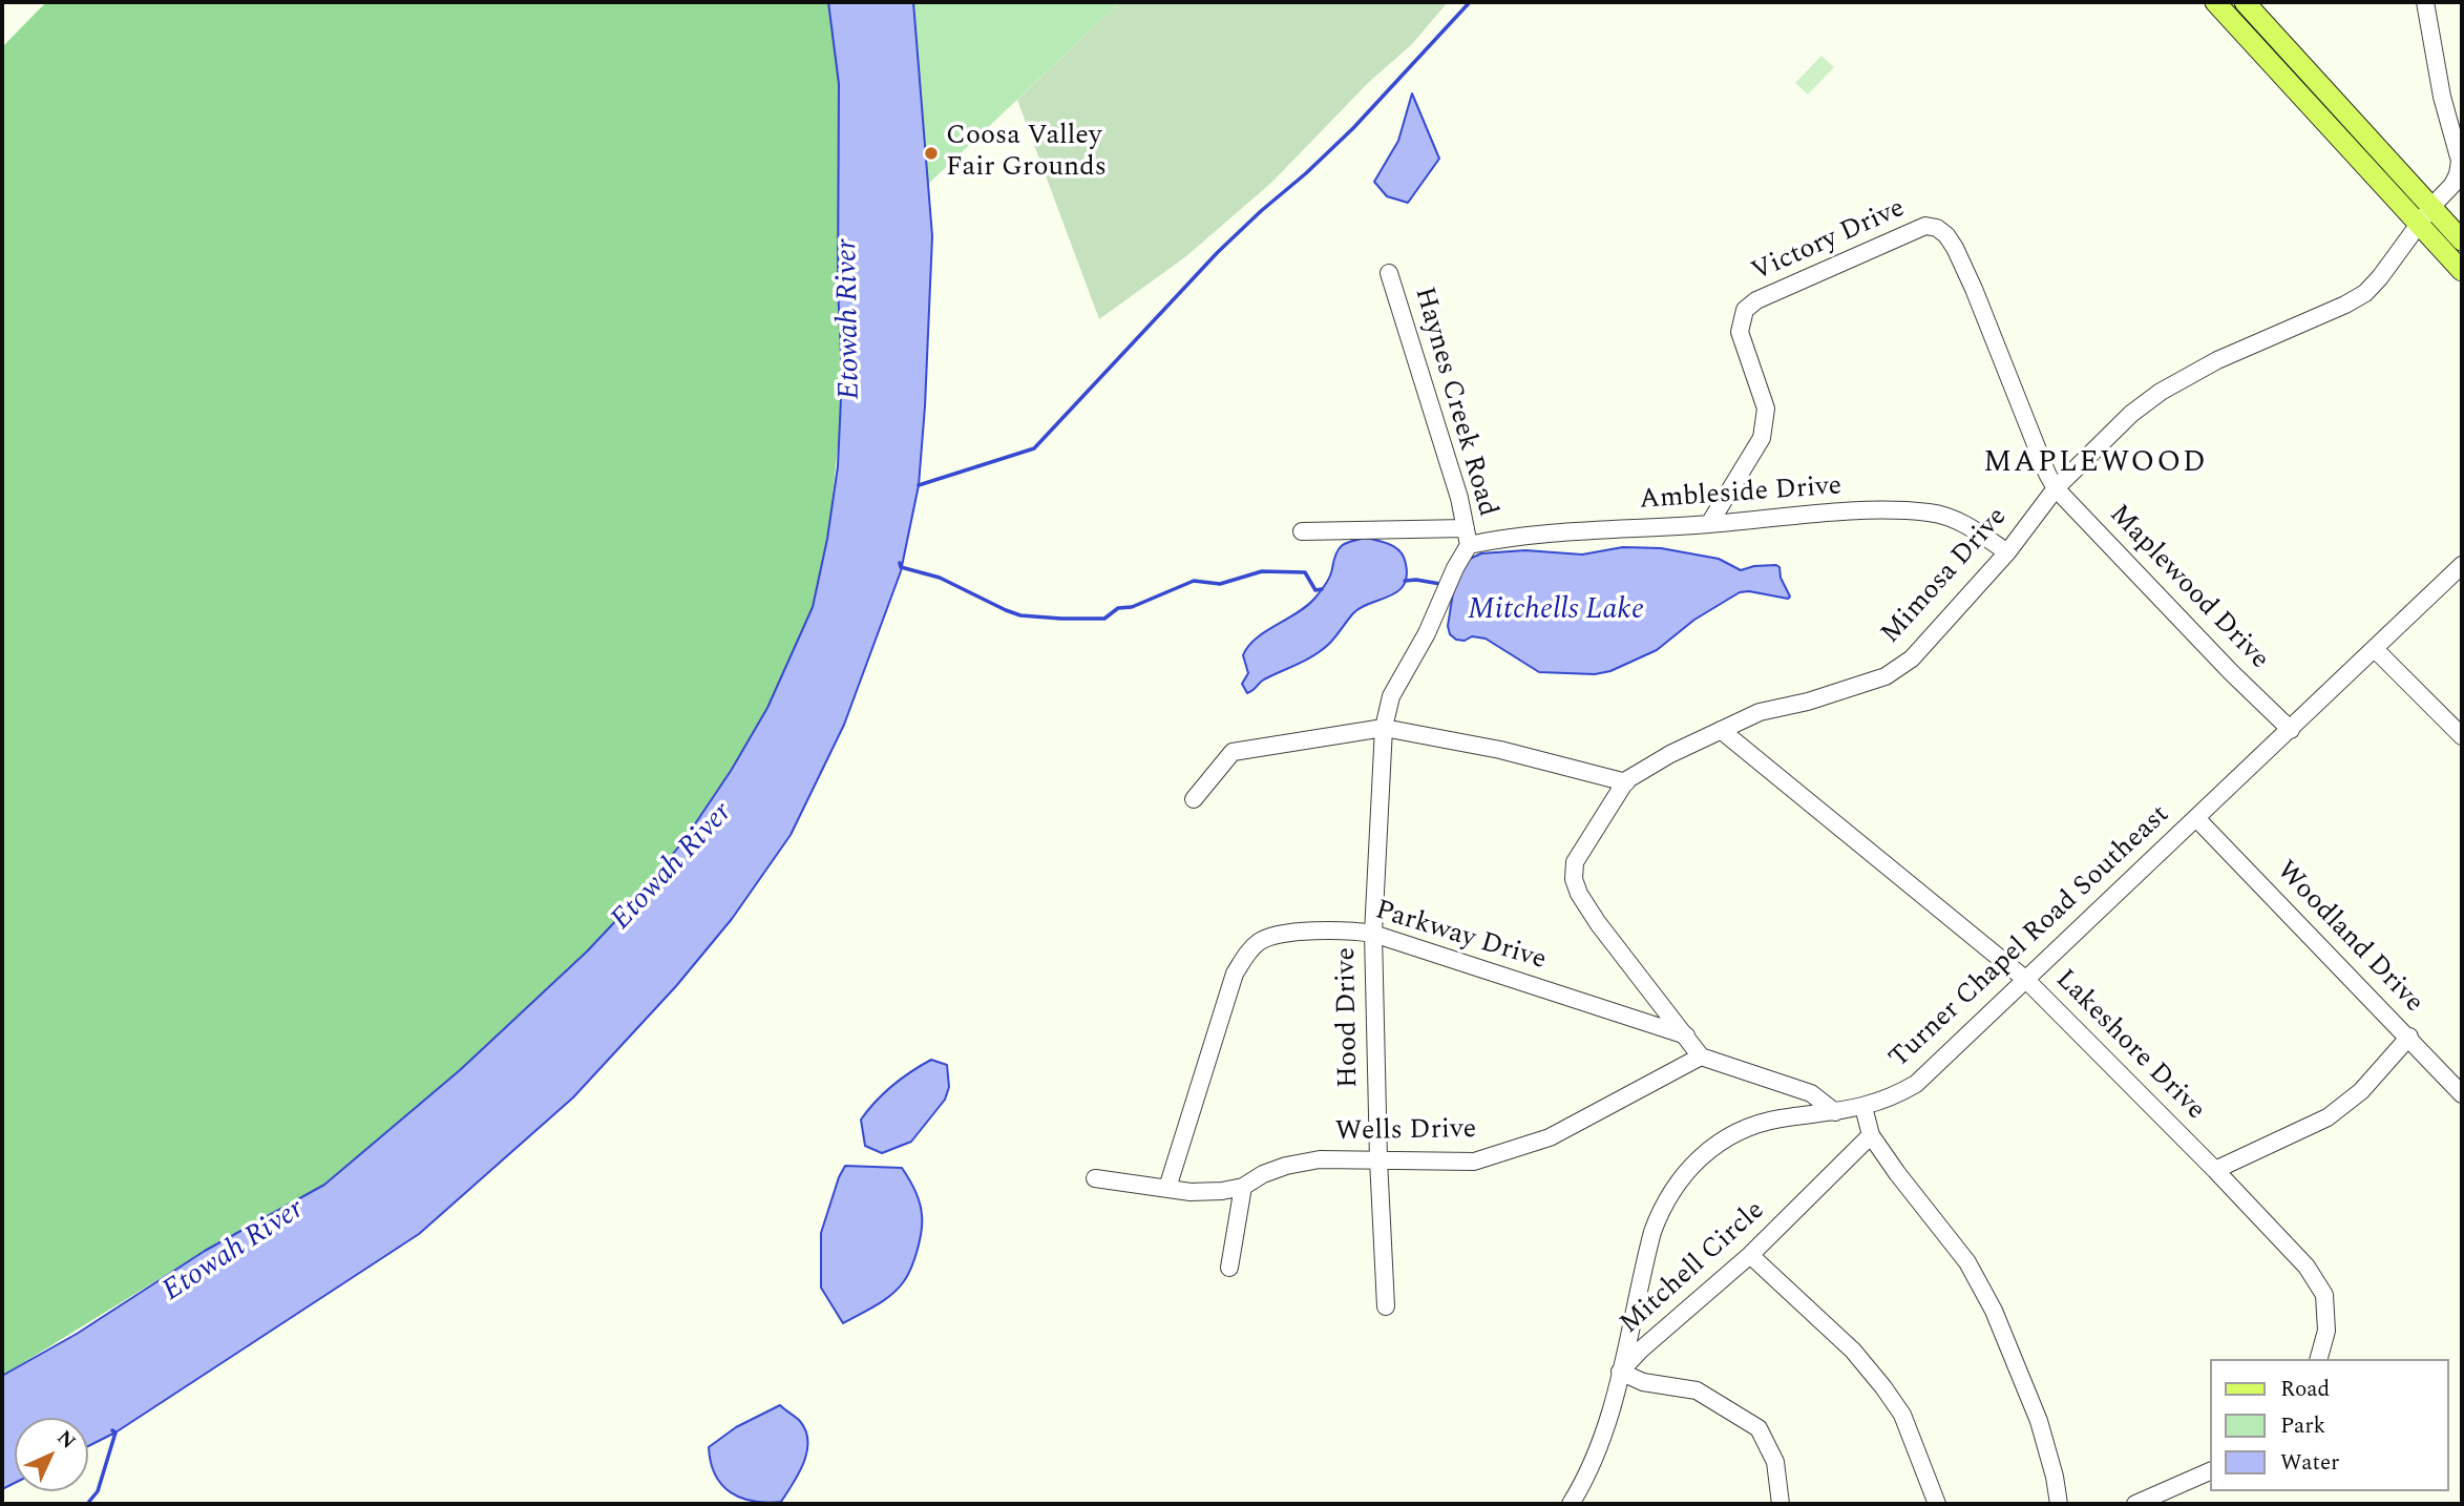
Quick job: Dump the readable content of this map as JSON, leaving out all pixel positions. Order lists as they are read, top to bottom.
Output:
{
  "streets": {
    "street": [
      "Victory Drive",
      "Haynes Creek Road",
      "Ambleside Drive",
      "Mimosa Drive",
      "Maplewood Drive",
      "Parkway Drive",
      "Turner Chapel Road Southeast",
      "Woodland Drive",
      "Hood Drive",
      "Lakeshore Drive",
      "Wells Drive",
      "Mitchell Circle"
    ]
  },
  "crossings": [
    ["Victory Drive", "Ambleside Drive"],
    ["Victory Drive", "Maplewood Drive"],
    ["Haynes Creek Road", "Ambleside Drive"],
    ["Ambleside Drive", "Mimosa Drive"],
    ["Mimosa Drive", "Maplewood Drive"],
    ["Mimosa Drive", "Parkway Drive"],
    ["Mimosa Drive", "Lakeshore Drive"],
    ["Mimosa Drive", "Wells Drive"],
    ["Maplewood Drive", "Turner Chapel Road Southeast"],
    ["Parkway Drive", "Hood Drive"],
    ["Parkway Drive", "Wells Drive"],
    ["Turner Chapel Road Southeast", "Woodland Drive"],
    ["Turner Chapel Road Southeast", "Lakeshore Drive"],
    ["Turner Chapel Road Southeast", "Mitchell Circle"],
    ["Hood Drive", "Wells Drive"]
  ],
  "districts": ["MAPLEWOOD"],
  "water": ["Etowah River", "Mitchells Lake"],
  "places": ["Coosa Valley Fair Grounds"],
  "legend": ["Road", "Park", "Water"],
  "north": "top right"
}
